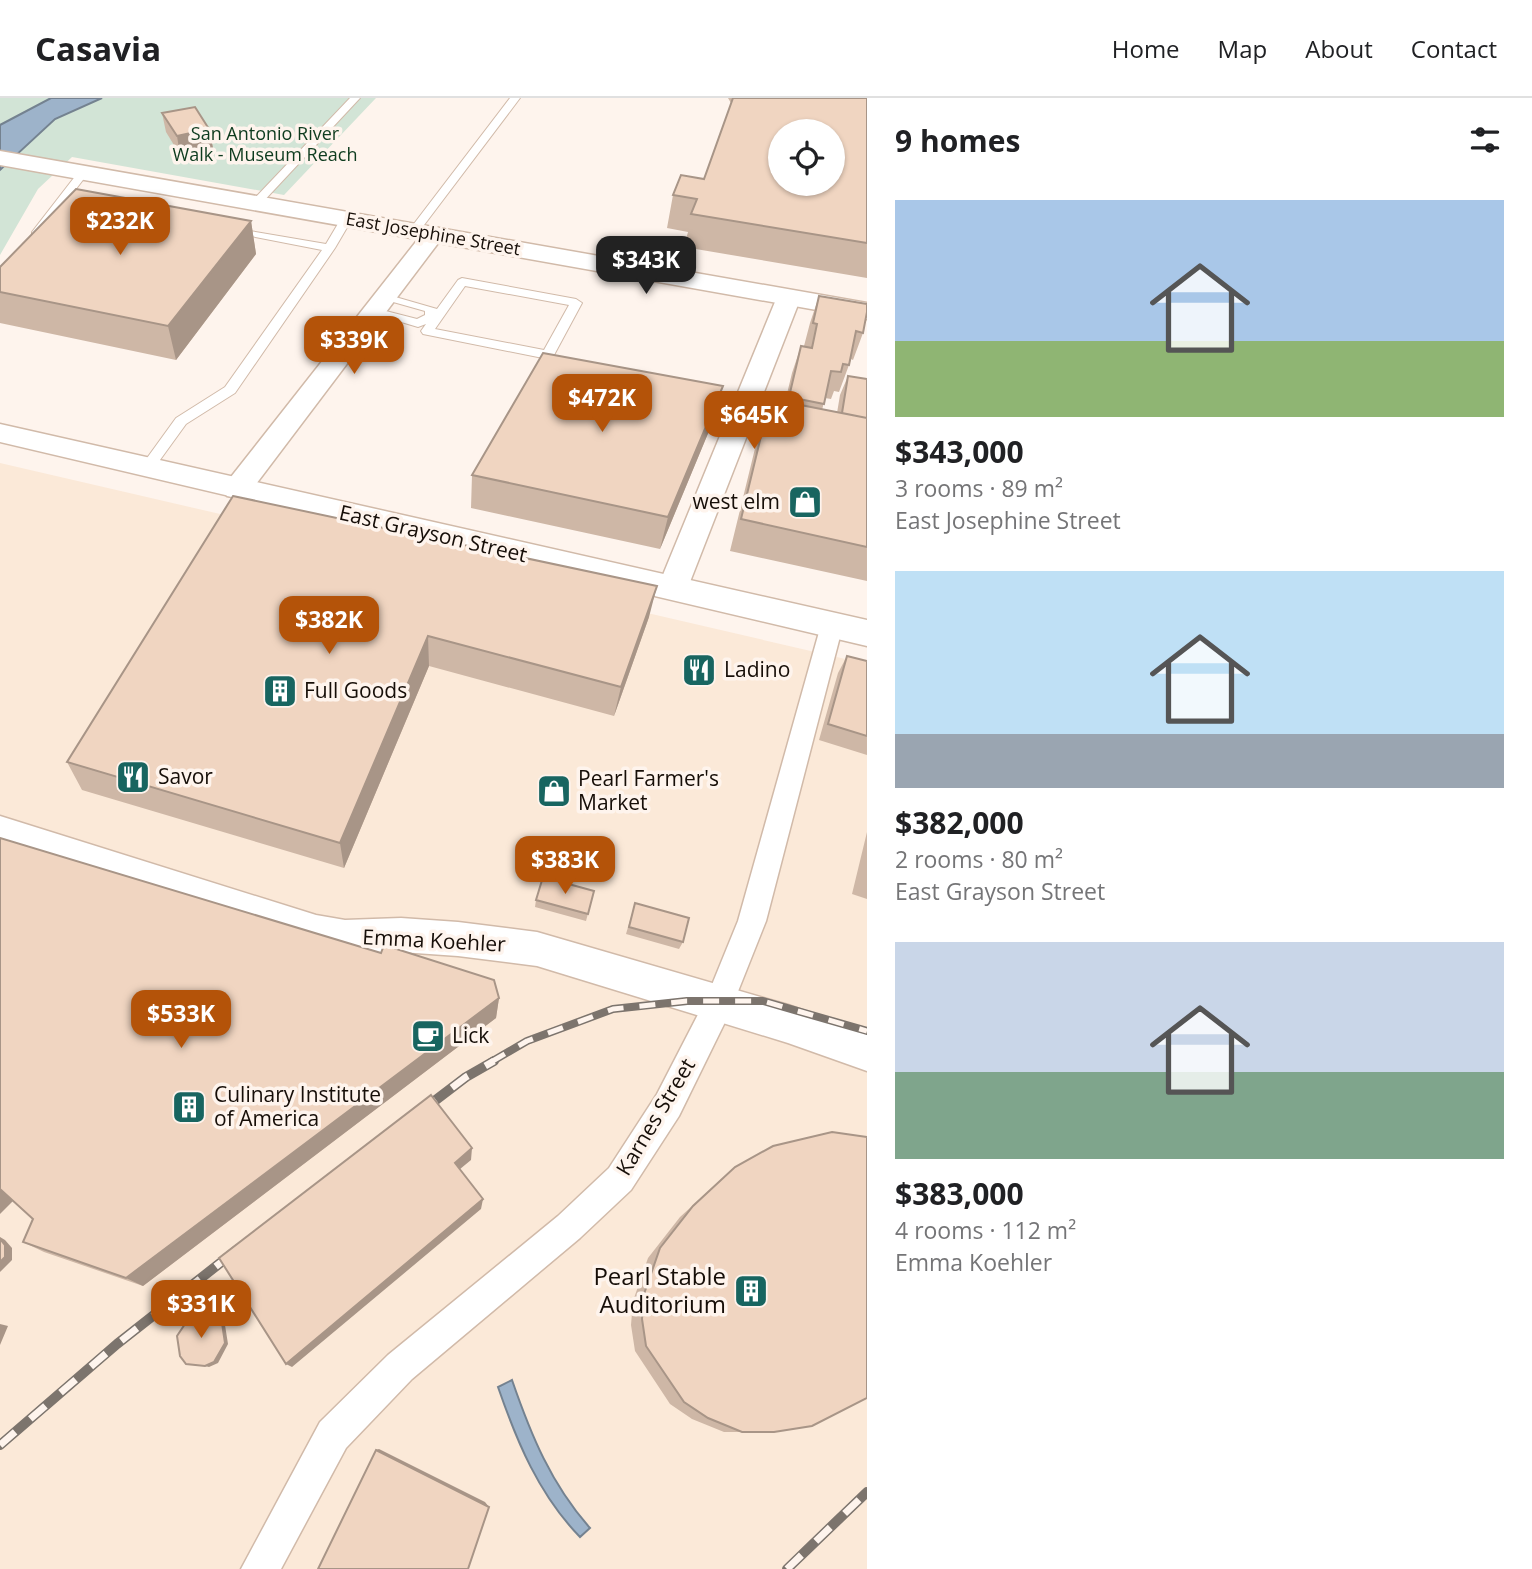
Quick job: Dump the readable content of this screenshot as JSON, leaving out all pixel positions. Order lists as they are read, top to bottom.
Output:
{
  "streets": {
    "street": [
      "East Josephine Street",
      "East Grayson Street",
      "Emma Koehler",
      "Karnes Street"
    ]
  },
  "crossings": [
    ["East Grayson Street", "Karnes Street"],
    ["Emma Koehler", "Karnes Street"]
  ],
  "parks": ["San Antonio River Walk - Museum Reach"],
  "places": {
    "shop": ["west elm", "Pearl Farmer's Market"],
    "restaurant": ["Ladino", "Savor"],
    "building": ["Full Goods", "Culinary Institute of America", "Pearl Stable Auditorium"],
    "cafe": ["Lick"]
  },
  "page": {
    "header": "Casavia",
    "nav": [
      "Home",
      "Map",
      "About",
      "Contact"
    ],
    "heading": "9 homes",
    "list": [
      {
        "name": "$343,000",
        "note": "3 rooms · 89 m² · East Josephine Street"
      },
      {
        "name": "$382,000",
        "note": "2 rooms · 80 m² · East Grayson Street"
      },
      {
        "name": "$383,000",
        "note": "4 rooms · 112 m² · Emma Koehler"
      }
    ],
    "price": [
      "$232K",
      "$343K",
      "$339K",
      "$472K",
      "$645K",
      "$382K",
      "$383K",
      "$533K",
      "$331K"
    ]
  }
}
